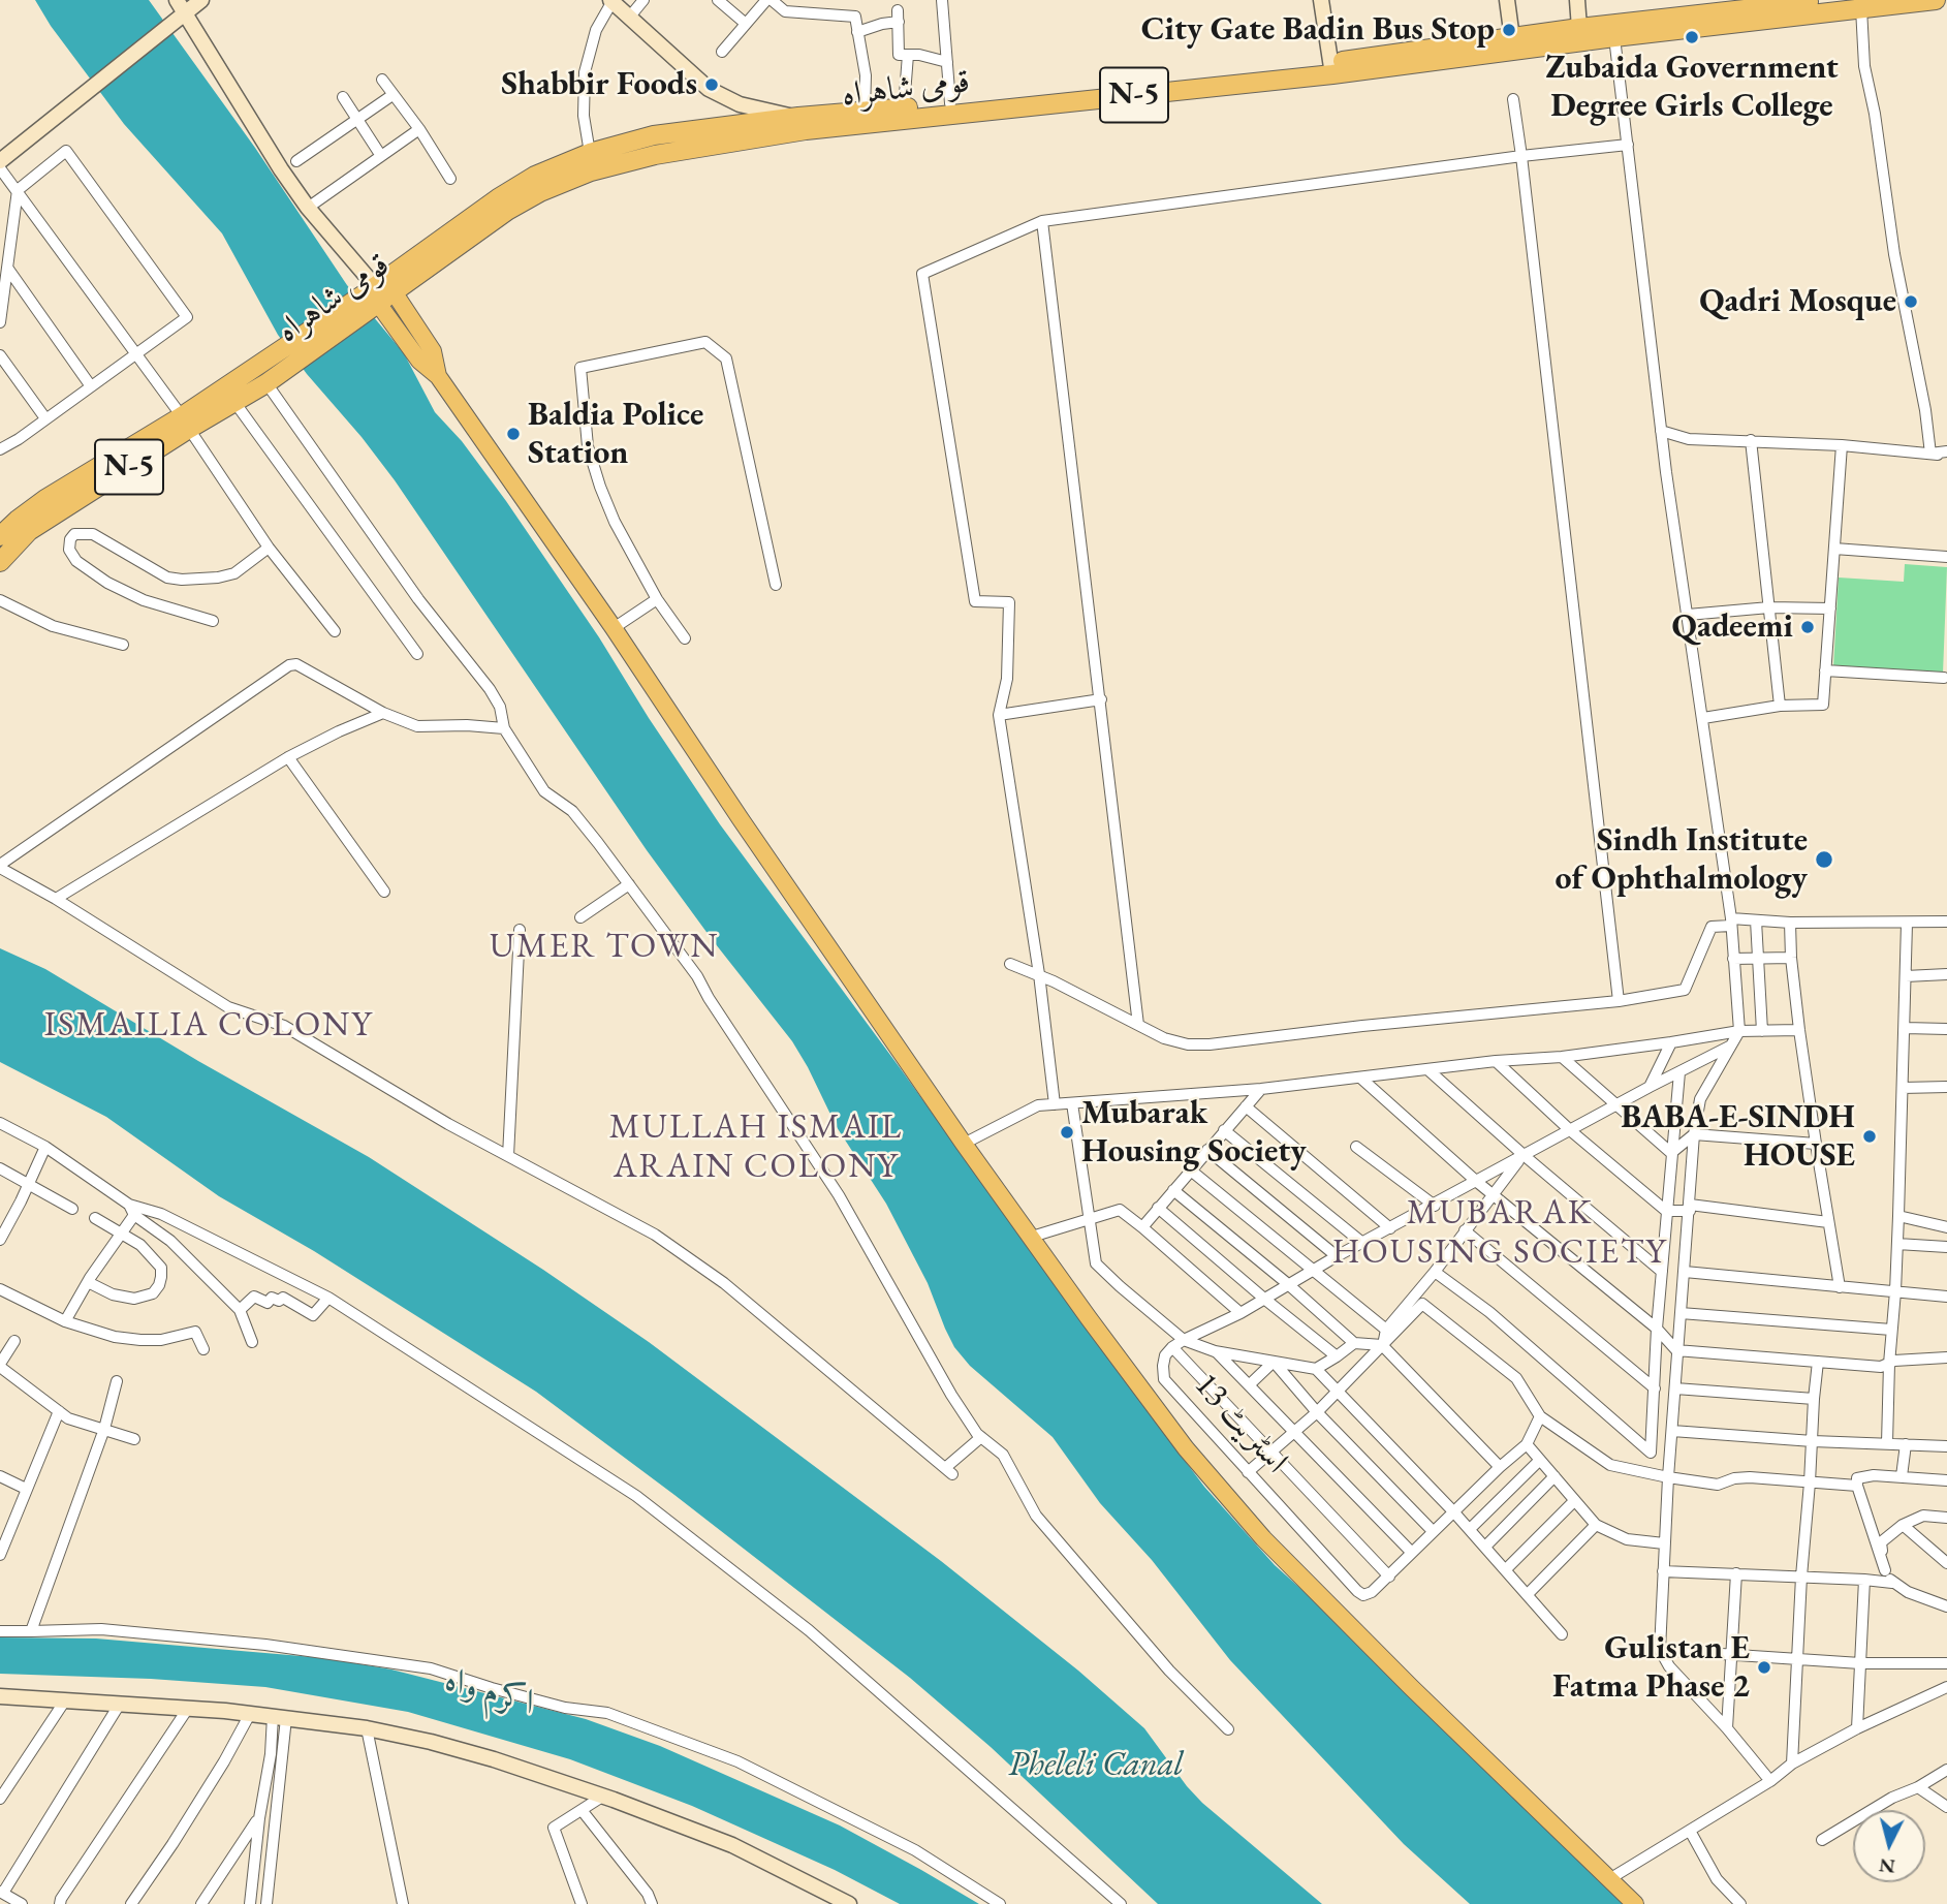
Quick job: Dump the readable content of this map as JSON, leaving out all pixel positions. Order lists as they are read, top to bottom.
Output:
{
  "streets": {
    "highway": ["قومی شاہراہ", "N-5"],
    "street": ["اسٹریٹ 13"]
  },
  "districts": [
    "UMER TOWN",
    "ISMAILIA COLONY",
    "MULLAH ISMAIL ARAIN COLONY",
    "MUBARAK HOUSING SOCIETY"
  ],
  "water": ["اکرم واہ", "Pheleli Canal"],
  "places": [
    "City Gate Badin Bus Stop",
    "Zubaida Government Degree Girls College",
    "Shabbir Foods",
    "Qadri Mosque",
    "Baldia Police Station",
    "Qadeemi",
    "Sindh Institute of Ophthalmology",
    "Mubarak Housing Society",
    "BABA-E-SINDH HOUSE",
    "Gulistan E Fatma Phase 2"
  ],
  "north": "bottom"
}
